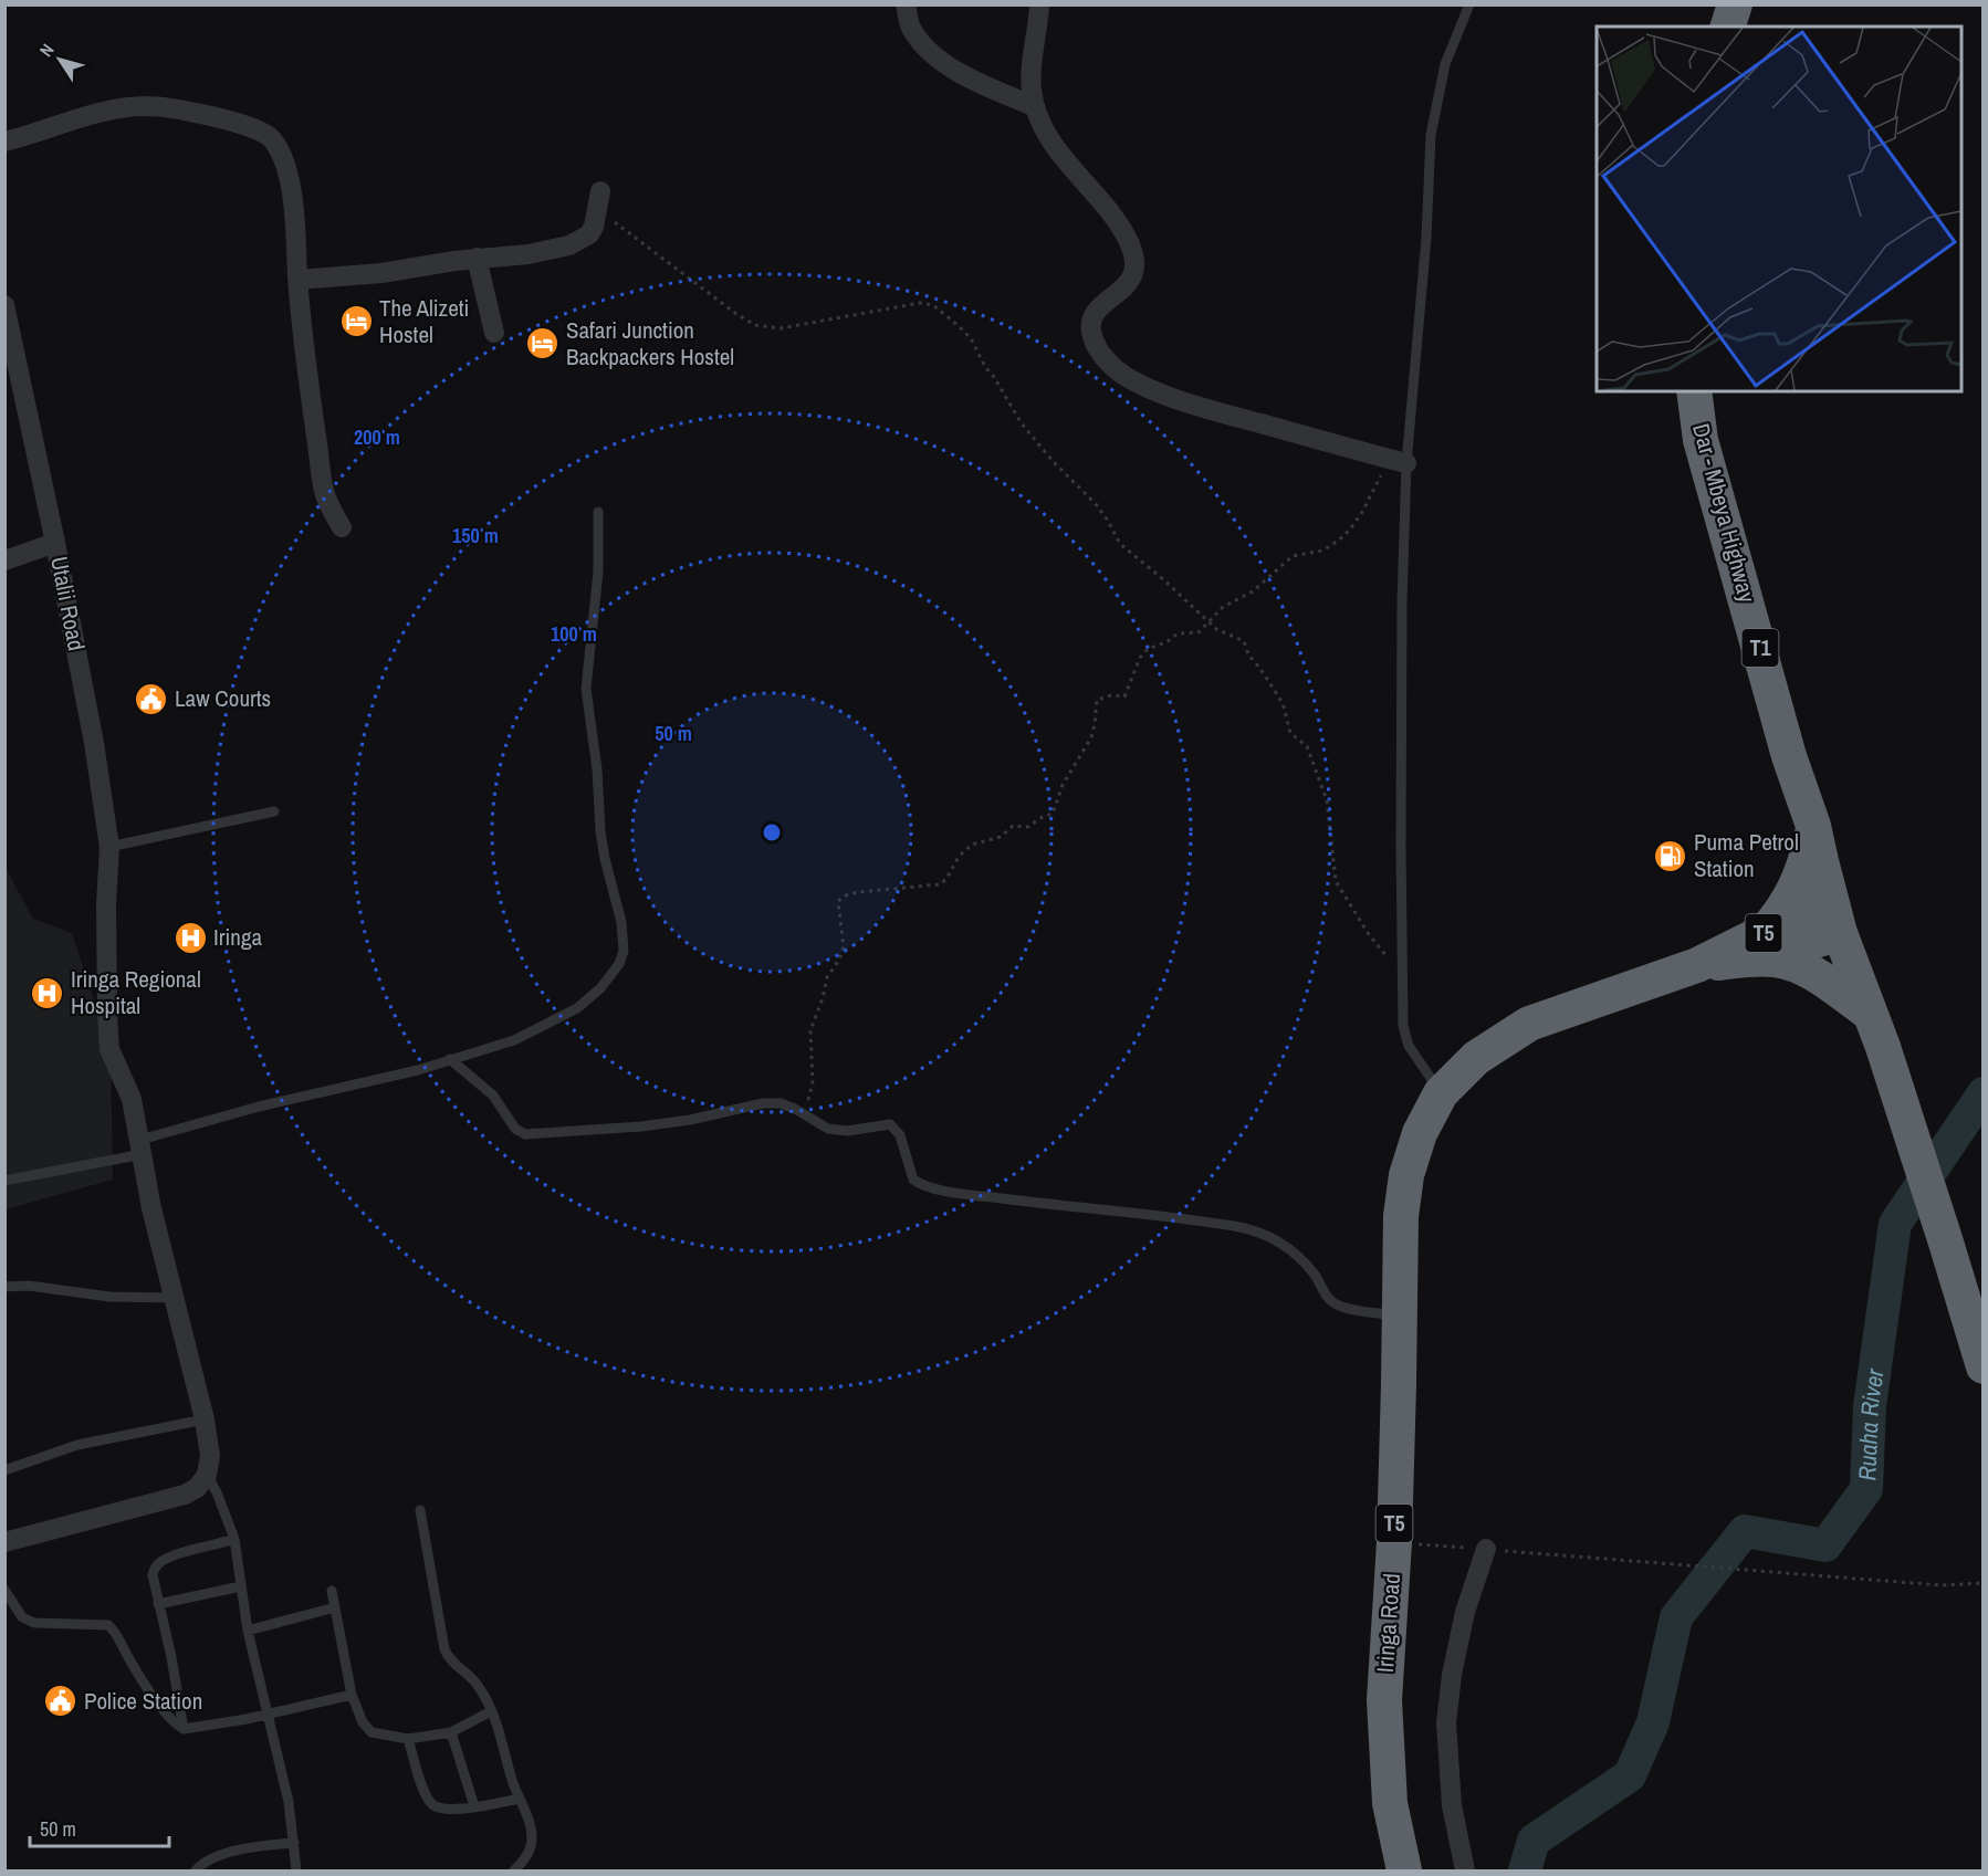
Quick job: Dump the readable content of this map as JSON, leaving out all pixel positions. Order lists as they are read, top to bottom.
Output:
{
  "streets": {
    "highway": [
      "Dar - Mbeya Highway",
      "T1",
      "T5",
      "Iringa Road"
    ],
    "street": ["Utalii Road"]
  },
  "crossings": [
    ["Dar - Mbeya Highway", "T1"],
    ["Dar - Mbeya Highway", "T5"],
    ["T1", "T5"],
    ["T5", "Iringa Road"]
  ],
  "water": ["Ruaha River"],
  "places": {
    "hotel": ["The Alizeti Hostel", "Safari Junction Backpackers Hostel"],
    "public building": ["Law Courts", "Police Station"],
    "fuel station": ["Puma Petrol Station"],
    "hospital": ["Iringa", "Iringa Regional Hospital"]
  },
  "scale_bar": "50 m",
  "north": "top left",
  "rings": [
    "200 m",
    "150 m",
    "100 m",
    "50 m"
  ]
}
